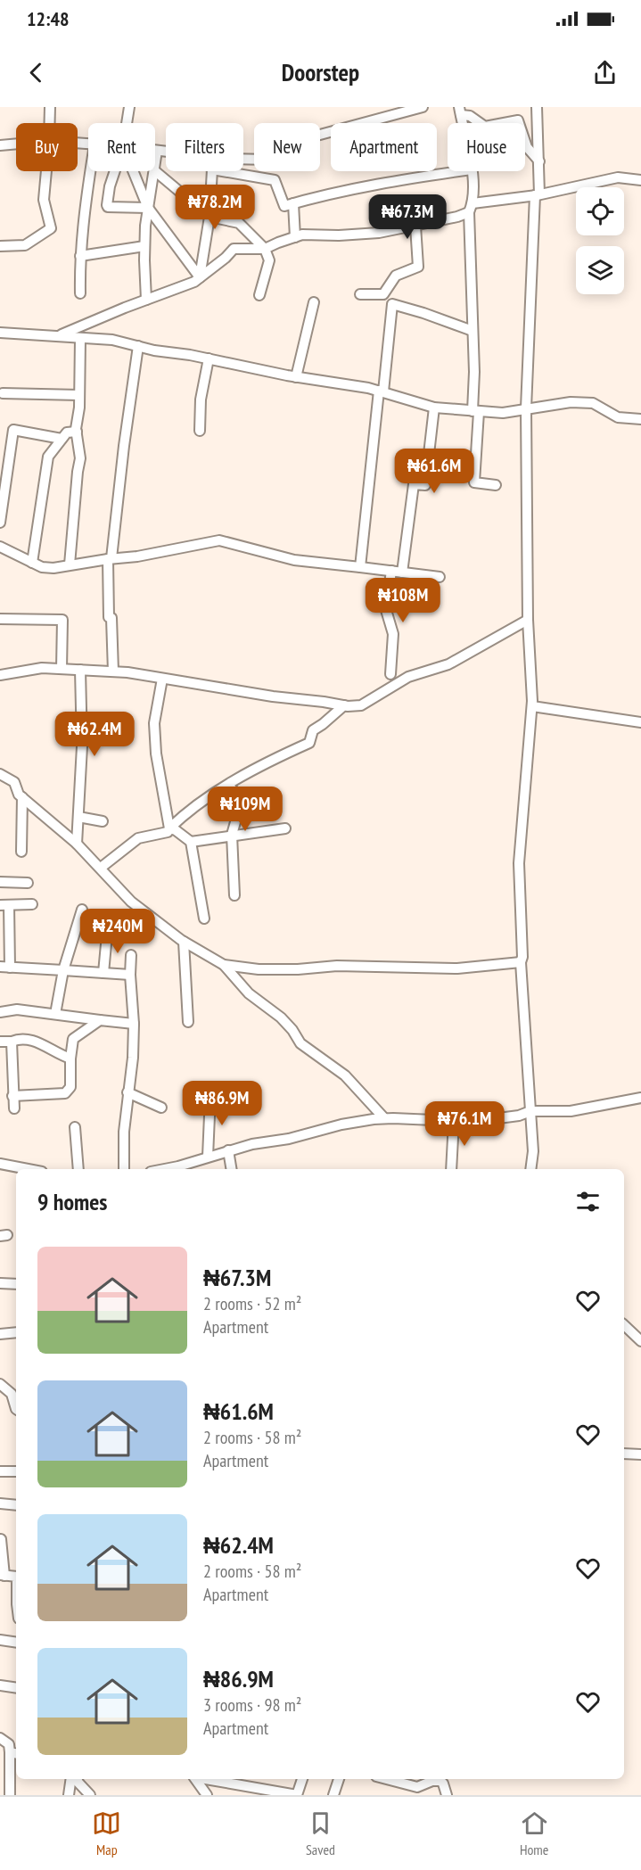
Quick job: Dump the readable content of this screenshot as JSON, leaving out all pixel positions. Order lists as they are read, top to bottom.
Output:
{
  "page": {
    "status": "12:48",
    "header": "Doorstep",
    "chip": [
      "Buy",
      "Rent",
      "Filters",
      "New",
      "Apartment",
      "House"
    ],
    "price": [
      "₦78.2M",
      "₦67.3M",
      "₦61.6M",
      "₦108M",
      "₦62.4M",
      "₦109M",
      "₦240M",
      "₦86.9M",
      "₦76.1M"
    ],
    "heading": "9 homes",
    "list": [
      {
        "name": "₦67.3M",
        "note": "2 rooms · 52 m² · Apartment"
      },
      {
        "name": "₦61.6M",
        "note": "2 rooms · 58 m² · Apartment"
      },
      {
        "name": "₦62.4M",
        "note": "2 rooms · 58 m² · Apartment"
      },
      {
        "name": "₦86.9M",
        "note": "3 rooms · 98 m² · Apartment"
      }
    ],
    "tabs": ["Map", "Saved", "Home"]
  }
}
